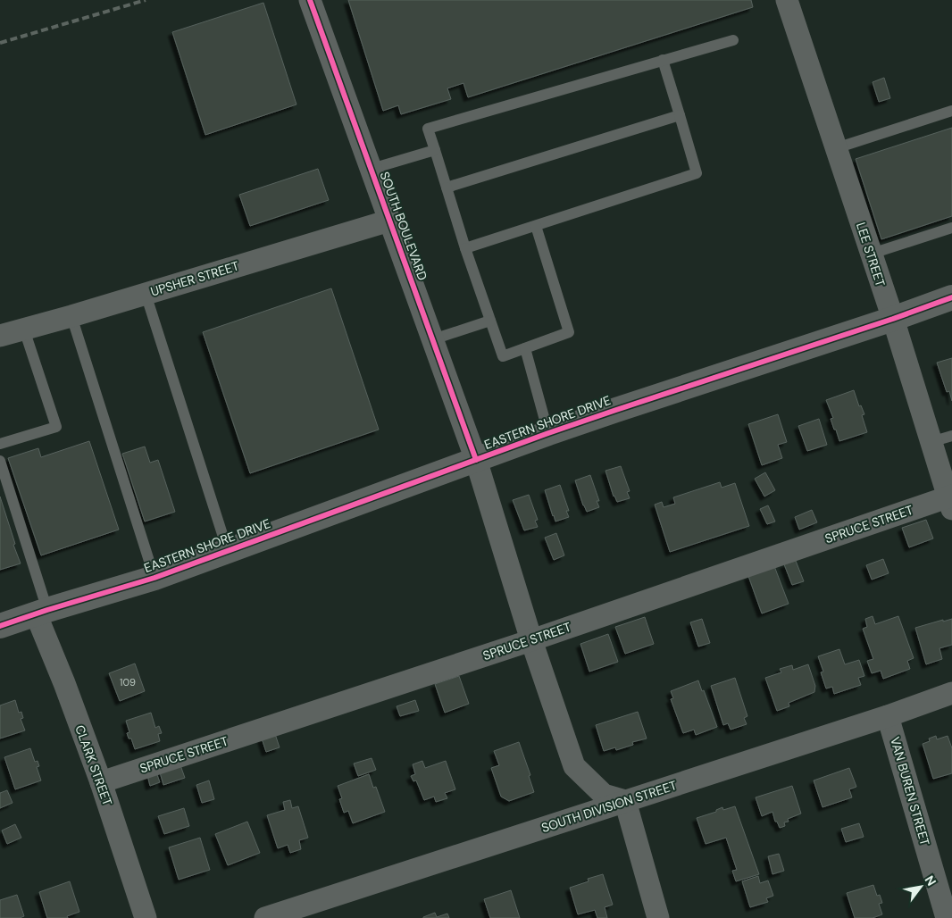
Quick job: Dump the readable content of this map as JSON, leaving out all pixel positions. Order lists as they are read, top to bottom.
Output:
{
  "streets": {
    "street": [
      "SOUTH BOULEVARD",
      "LEE STREET",
      "UPSHER STREET",
      "EASTERN SHORE DRIVE",
      "SPRUCE STREET",
      "CLARK STREET",
      "VAN BUREN STREET",
      "SOUTH DIVISION STREET"
    ]
  },
  "crossings": [
    ["SOUTH BOULEVARD", "UPSHER STREET"],
    ["SOUTH BOULEVARD", "EASTERN SHORE DRIVE"],
    ["SOUTH BOULEVARD", "SPRUCE STREET"],
    ["SOUTH BOULEVARD", "SOUTH DIVISION STREET"],
    ["LEE STREET", "EASTERN SHORE DRIVE"],
    ["LEE STREET", "SPRUCE STREET"],
    ["EASTERN SHORE DRIVE", "CLARK STREET"],
    ["SPRUCE STREET", "CLARK STREET"],
    ["VAN BUREN STREET", "SOUTH DIVISION STREET"]
  ],
  "house_numbers": ["109"],
  "north": "top right"
}
